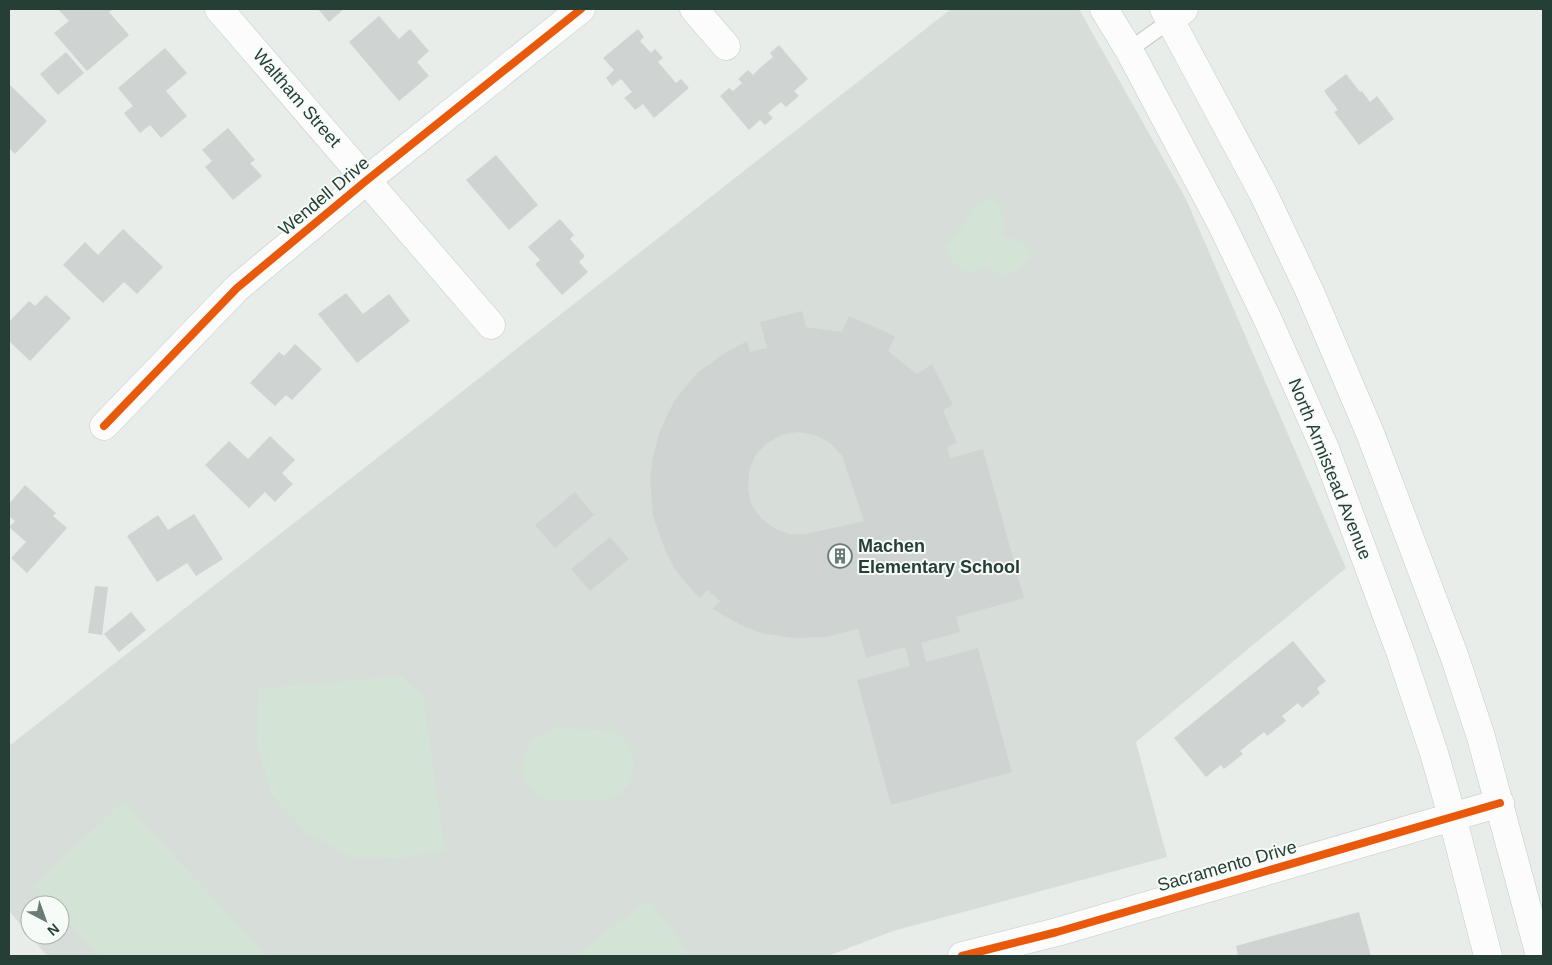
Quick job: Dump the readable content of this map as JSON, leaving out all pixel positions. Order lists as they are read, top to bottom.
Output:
{
  "streets": {
    "main road": [
      "Waltham Street",
      "Wendell Drive",
      "North Armistead Avenue",
      "Sacramento Drive"
    ]
  },
  "crossings": [
    ["Waltham Street", "Wendell Drive"],
    ["North Armistead Avenue", "Sacramento Drive"]
  ],
  "places": {
    "building": ["Machen Elementary School"]
  },
  "north": "bottom right"
}
